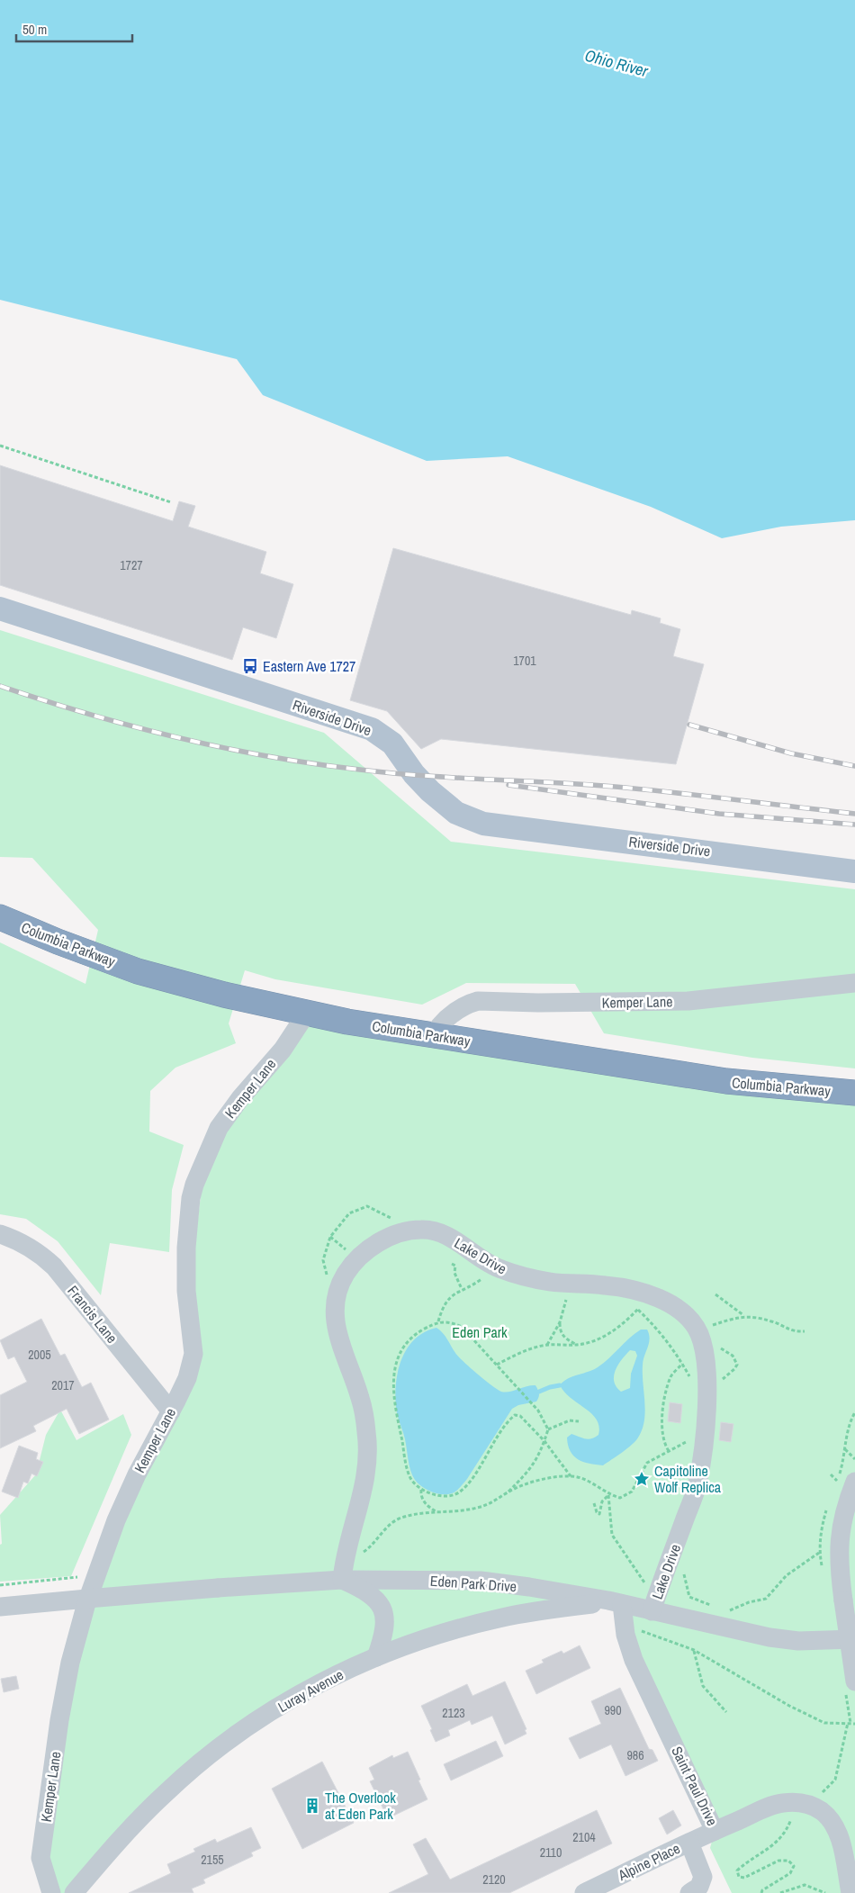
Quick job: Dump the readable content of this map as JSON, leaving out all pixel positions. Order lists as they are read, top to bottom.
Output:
{
  "streets": {
    "highway": ["Columbia Parkway"],
    "main road": ["Riverside Drive"],
    "street": [
      "Kemper Lane",
      "Lake Drive",
      "Francis Lane",
      "Eden Park Drive",
      "Luray Avenue",
      "Saint Paul Drive",
      "Alpine Place"
    ]
  },
  "crossings": [
    ["Columbia Parkway", "Kemper Lane"],
    ["Kemper Lane", "Francis Lane"],
    ["Lake Drive", "Eden Park Drive"],
    ["Eden Park Drive", "Luray Avenue"],
    ["Eden Park Drive", "Saint Paul Drive"],
    ["Luray Avenue", "Saint Paul Drive"],
    ["Saint Paul Drive", "Alpine Place"]
  ],
  "water": ["Ohio River"],
  "parks": ["Eden Park"],
  "places": {
    "bus stop": ["Eastern Ave 1727"],
    "place": ["Capitoline Wolf Replica"],
    "building": ["The Overlook at Eden Park"]
  },
  "house_numbers": [
    "1727",
    "1701",
    "2005",
    "2017",
    "990",
    "2123",
    "986",
    "2104",
    "2110",
    "2155",
    "2120"
  ],
  "scale_bar": "50 m"
}
